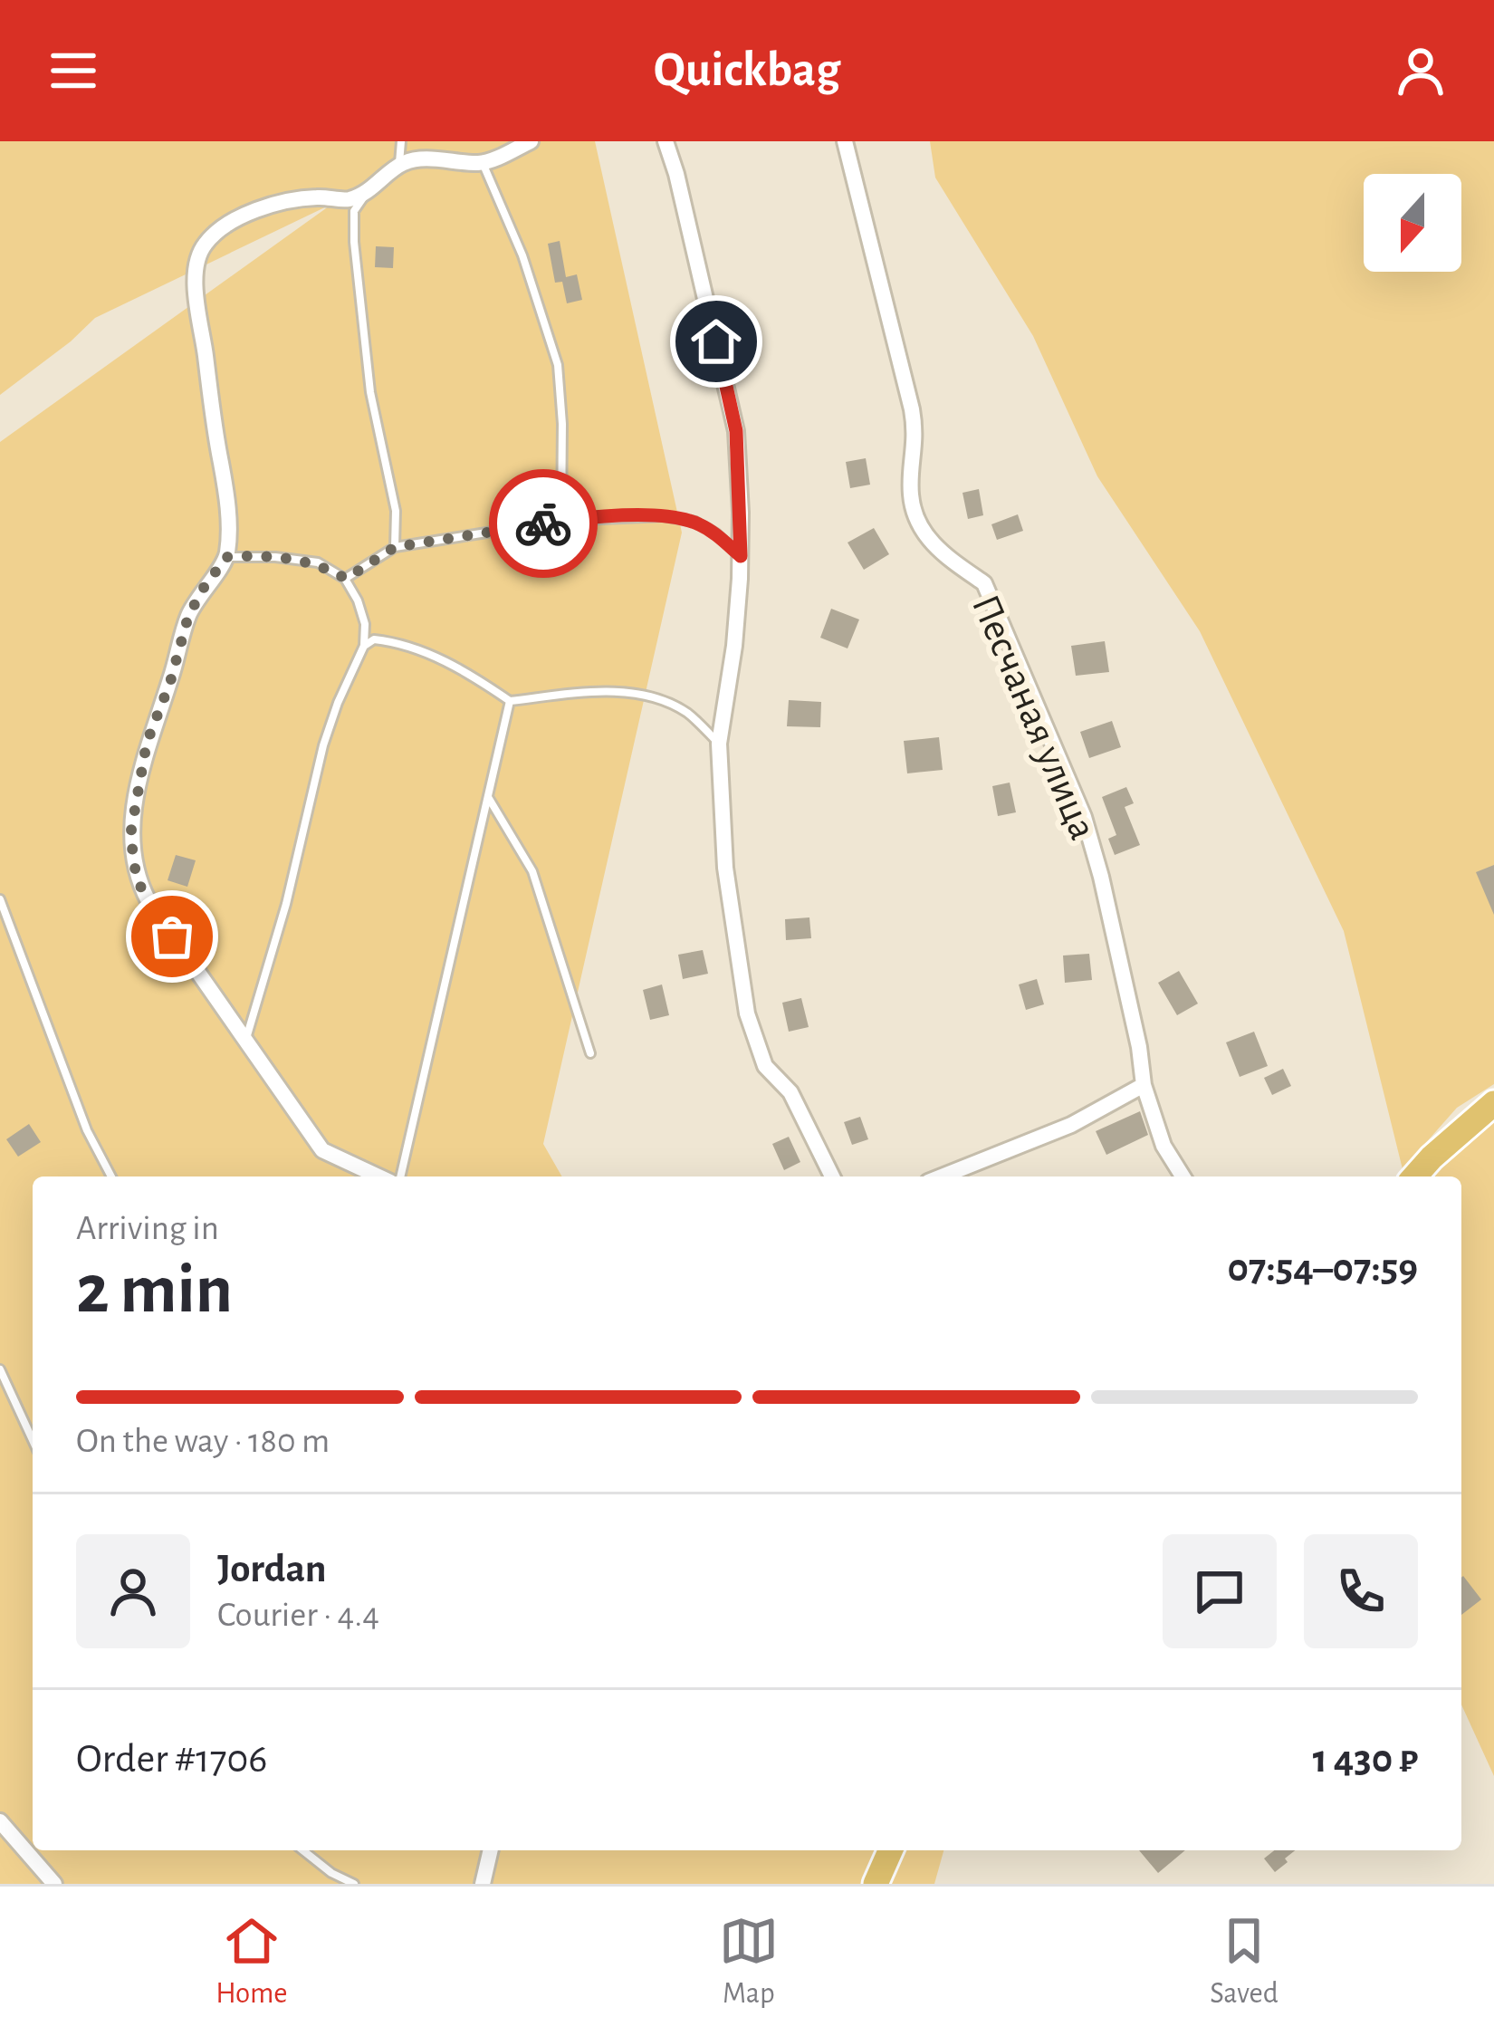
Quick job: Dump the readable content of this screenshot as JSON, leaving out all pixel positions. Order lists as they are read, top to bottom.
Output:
{
  "streets": {
    "street": ["Песчаная улица"]
  },
  "north": "bottom",
  "page": {
    "header": "Quickbag",
    "heading": ["2 min", "Arriving in", "07:54–07:59"],
    "panel": [
      "Jordan",
      "Courier · 4.4",
      "Order #1706",
      "1 430 ₽"
    ],
    "bar": "On the way · 180 m",
    "tabs": ["Home", "Map", "Saved"]
  }
}
